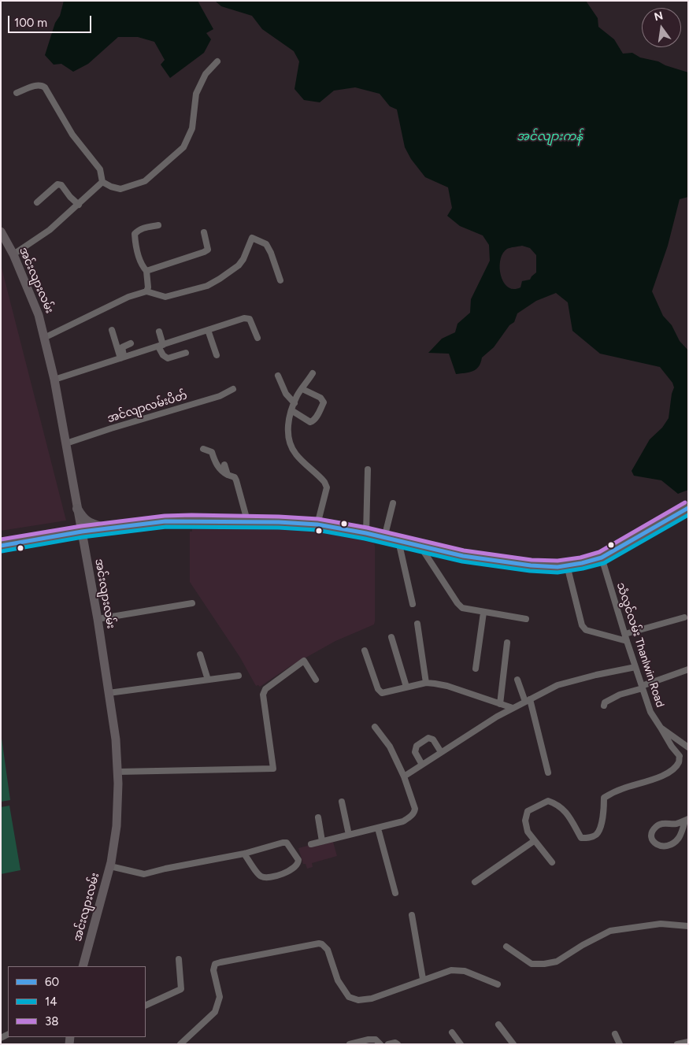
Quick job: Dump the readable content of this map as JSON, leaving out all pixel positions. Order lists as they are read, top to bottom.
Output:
{
  "streets": {
    "main road": ["အင်းလျားလမ်း"],
    "street": ["အင်လျာလမ်းပိတ်", "သံလွင်လမ်း Thanlwin Road"]
  },
  "crossings": [
    ["အင်းလျားလမ်း", "အင်လျာလမ်းပိတ်"]
  ],
  "water": ["အင်လျားကန်"],
  "lines": ["transit line 38", "transit line 60", "transit line 14"],
  "legend": ["60", "14", "38"],
  "scale_bar": "100 m",
  "north": "top"
}
